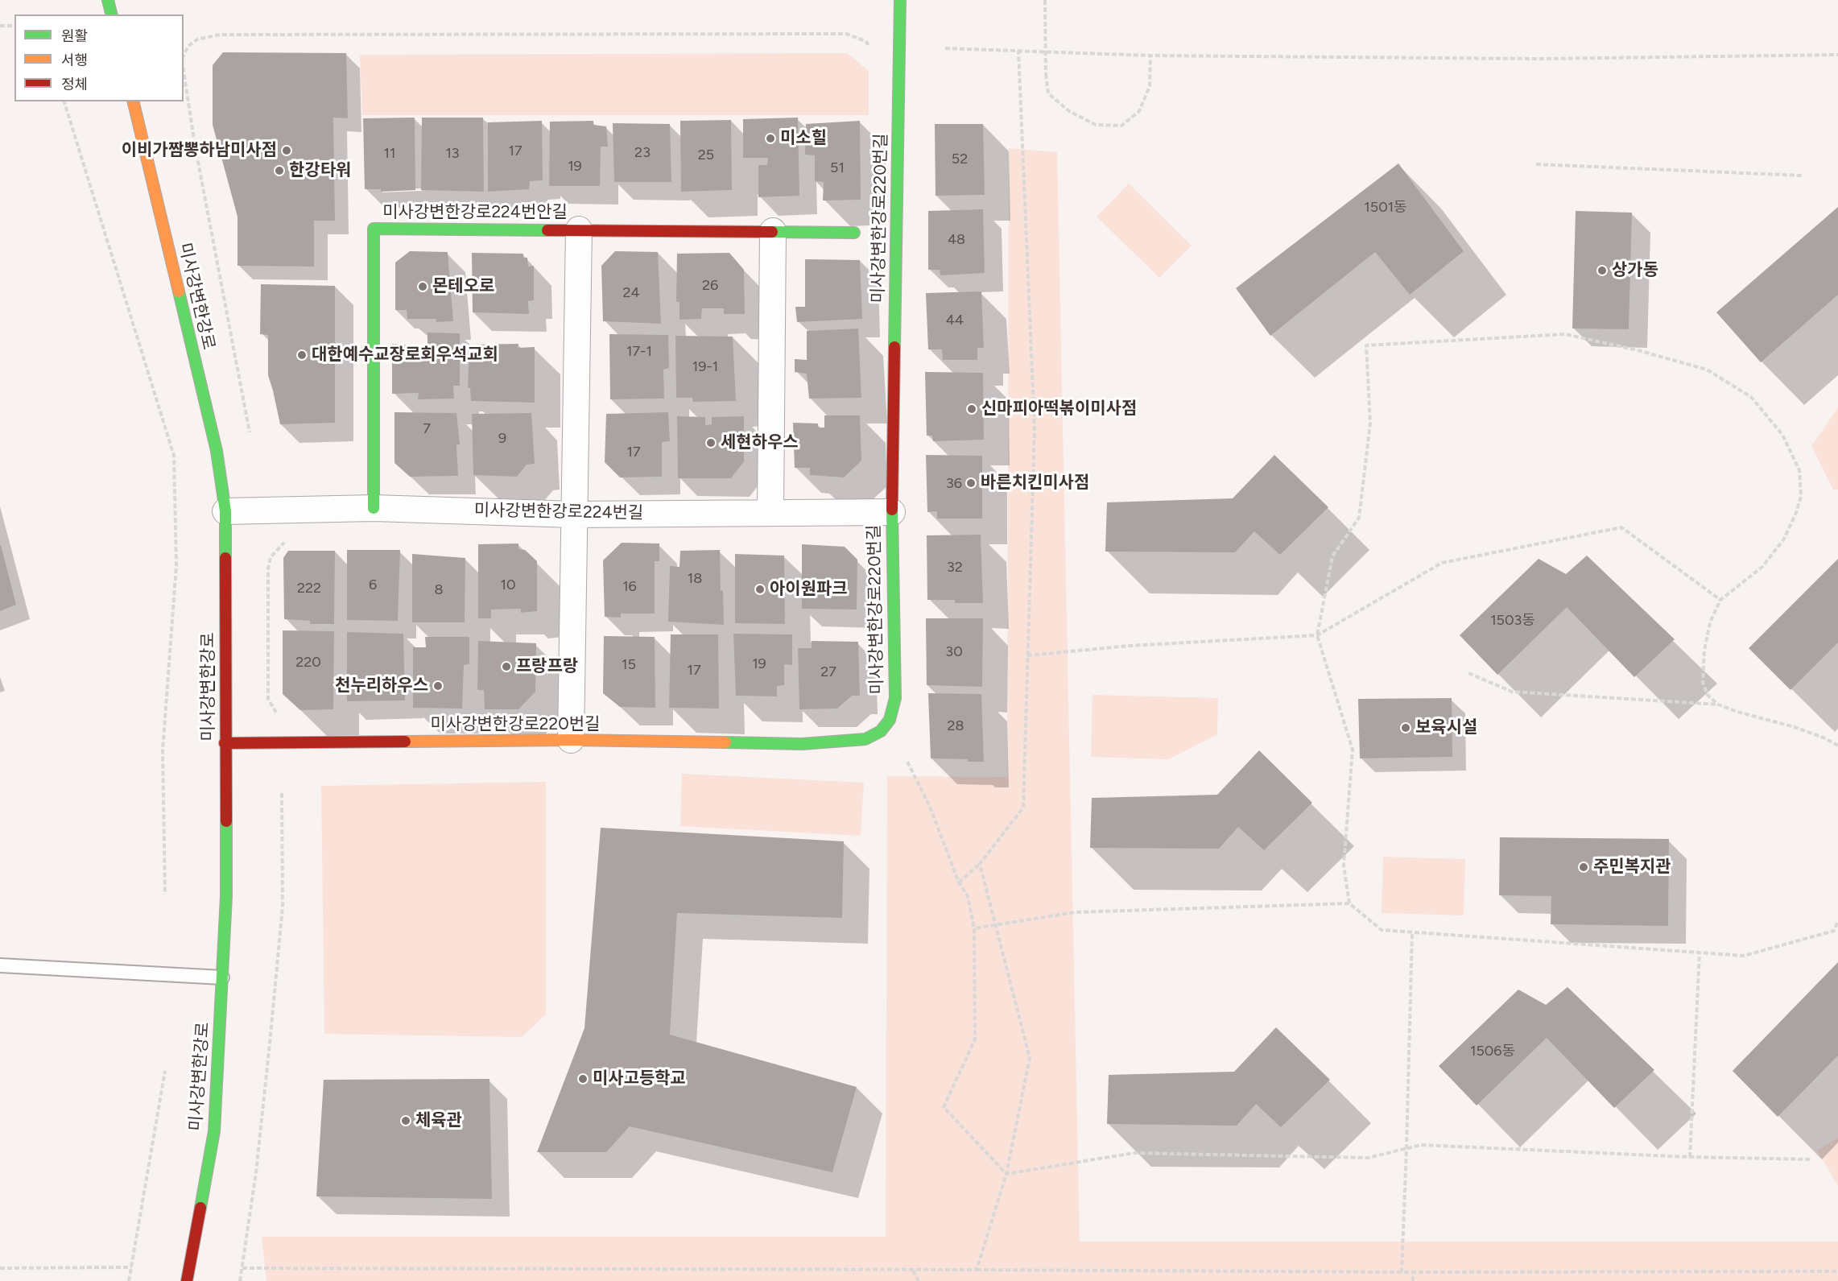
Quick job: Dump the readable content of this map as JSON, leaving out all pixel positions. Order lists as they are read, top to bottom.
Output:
{
  "streets": {
    "street": [
      "미사강변한강로224번안길",
      "미사강변한강로220번길",
      "미사강변한강로",
      "미사강변한강로224번길"
    ]
  },
  "crossings": [
    ["미사강변한강로224번안길", "미사강변한강로224번길"],
    ["미사강변한강로220번길", "미사강변한강로"],
    ["미사강변한강로220번길", "미사강변한강로224번길"],
    ["미사강변한강로", "미사강변한강로224번길"]
  ],
  "places": [
    "미소힐",
    "이비가짬뽕하남미사점",
    "한강타워",
    "상가동",
    "몬테오로",
    "대한예수교장로회우석교회",
    "신마피아떡볶이미사점",
    "세현하우스",
    "바른치킨미사점",
    "아이원파크",
    "프랑프랑",
    "천누리하우스",
    "보육시설",
    "주민복지관",
    "미사고등학교",
    "체육관"
  ],
  "house_numbers": [
    "17",
    "23",
    "11",
    "13",
    "25",
    "52",
    "19",
    "51",
    "1501동",
    "48",
    "26",
    "24",
    "44",
    "17-1",
    "19-1",
    "7",
    "9",
    "17",
    "36",
    "32",
    "18",
    "6",
    "10",
    "16",
    "222",
    "8",
    "1503동",
    "30",
    "220",
    "19",
    "15",
    "17",
    "27",
    "28",
    "1506동"
  ],
  "legend": ["원활", "서행", "정체"]
}
